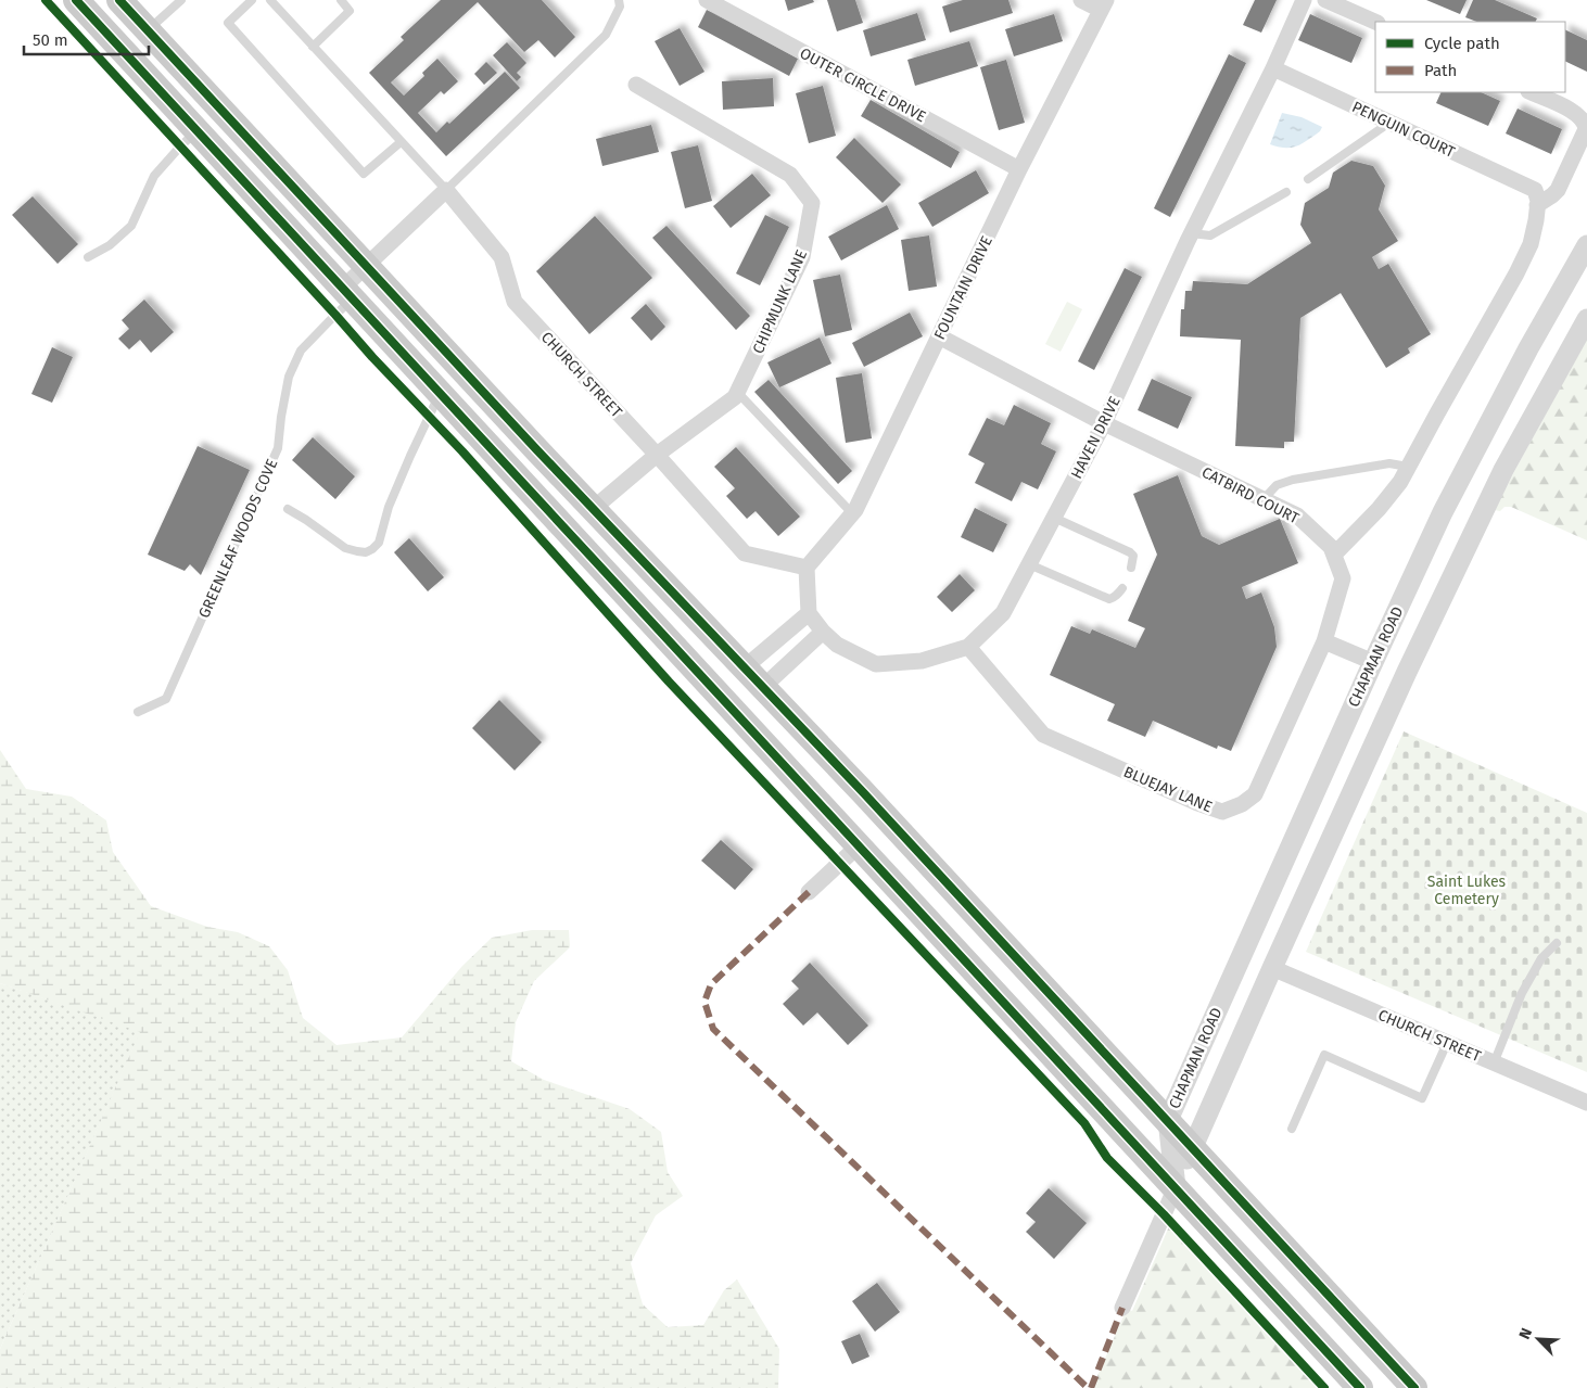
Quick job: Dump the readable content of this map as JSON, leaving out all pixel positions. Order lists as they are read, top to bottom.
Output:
{
  "streets": {
    "street": [
      "OUTER CIRCLE DRIVE",
      "PENGUIN COURT",
      "FOUNTAIN DRIVE",
      "CHIPMUNK LANE",
      "CHURCH STREET",
      "HAVEN DRIVE",
      "CATBIRD COURT",
      "CHAPMAN ROAD",
      "BLUEJAY LANE"
    ],
    "lane": ["GREENLEAF WOODS COVE"]
  },
  "crossings": [
    ["OUTER CIRCLE DRIVE", "FOUNTAIN DRIVE"],
    ["PENGUIN COURT", "HAVEN DRIVE"],
    ["FOUNTAIN DRIVE", "CHURCH STREET"],
    ["FOUNTAIN DRIVE", "CATBIRD COURT"],
    ["CHIPMUNK LANE", "CHURCH STREET"],
    ["HAVEN DRIVE", "CATBIRD COURT"],
    ["HAVEN DRIVE", "BLUEJAY LANE"],
    ["CATBIRD COURT", "BLUEJAY LANE"]
  ],
  "parks": ["Saint Lukes Cemetery"],
  "legend": ["Cycle path", "Path"],
  "scale_bar": "50 m",
  "north": "top left"
}
